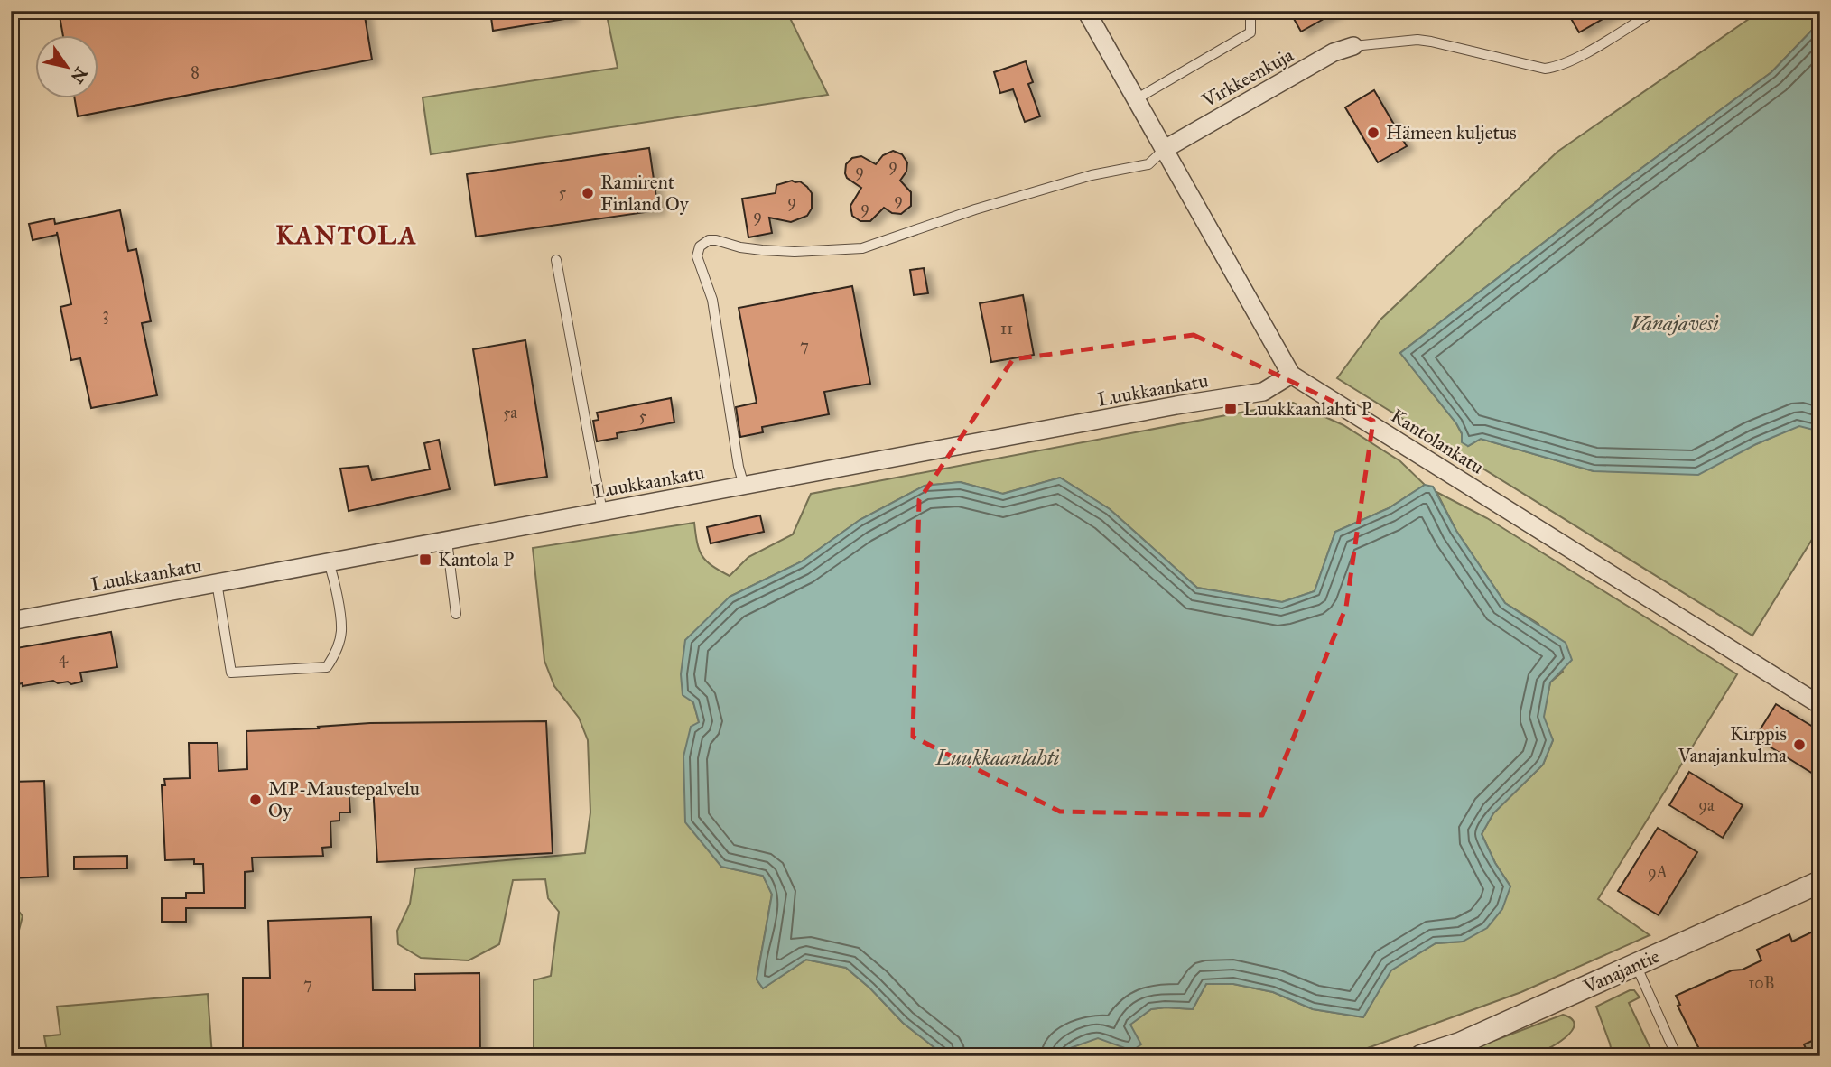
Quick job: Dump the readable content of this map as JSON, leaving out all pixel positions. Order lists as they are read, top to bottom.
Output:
{
  "streets": {
    "street": [
      "Virkkeenkuja",
      "Luukkaankatu",
      "Kantolankatu",
      "Vanajantie"
    ]
  },
  "crossings": [
    ["Virkkeenkuja", "Kantolankatu"],
    ["Luukkaankatu", "Kantolankatu"]
  ],
  "districts": ["KANTOLA"],
  "water": ["Vanajavesi", "Luukkaanlahti"],
  "places": {
    "other": [
      "Hämeen kuljetus",
      "Ramirent Finland Oy",
      "Kirppis Vanajankulma",
      "MP-Maustepalvelu Oy"
    ],
    "transit": ["Luukkaanlahti P", "Kantola P"]
  },
  "house_numbers": [
    "8",
    "9",
    "9",
    "5",
    "9",
    "9",
    "9",
    "9",
    "3",
    "11",
    "7",
    "5a",
    "5",
    "4",
    "9a",
    "9A",
    "10B",
    "7"
  ],
  "north": "bottom right"
}
